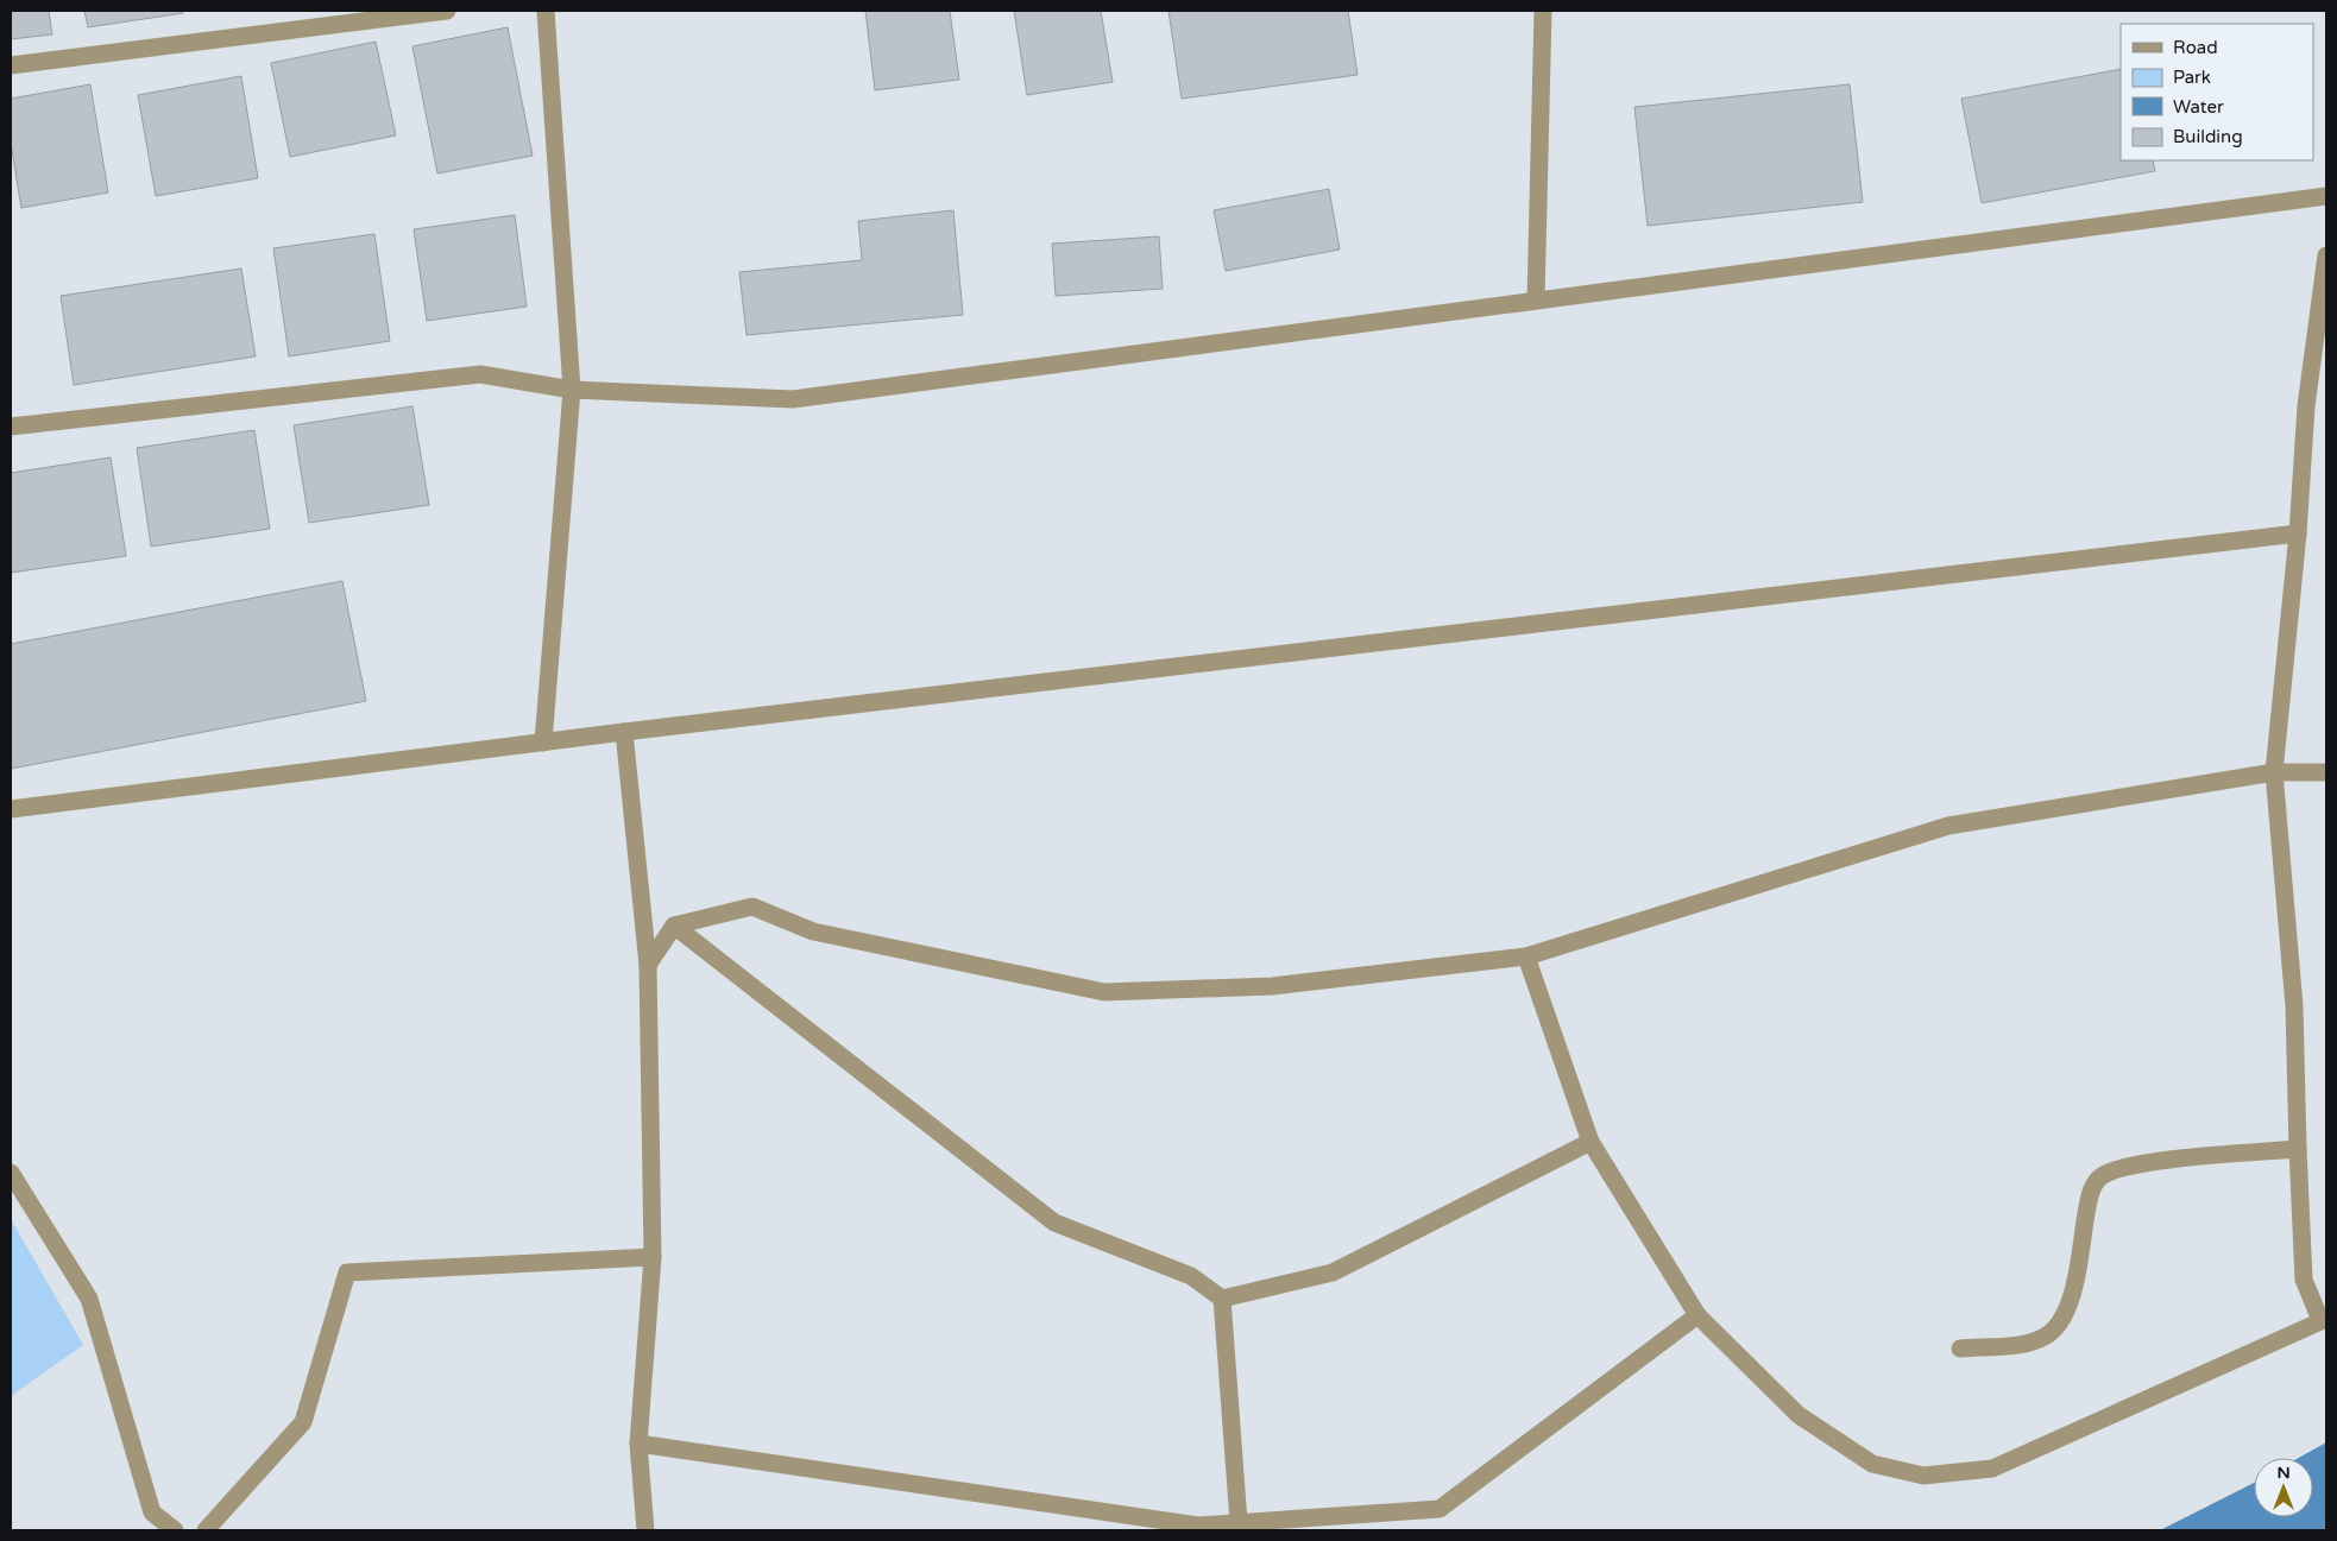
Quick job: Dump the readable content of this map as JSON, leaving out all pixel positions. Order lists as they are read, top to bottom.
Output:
{
  "legend": [
    "Road",
    "Park",
    "Water",
    "Building"
  ],
  "north": "top"
}
